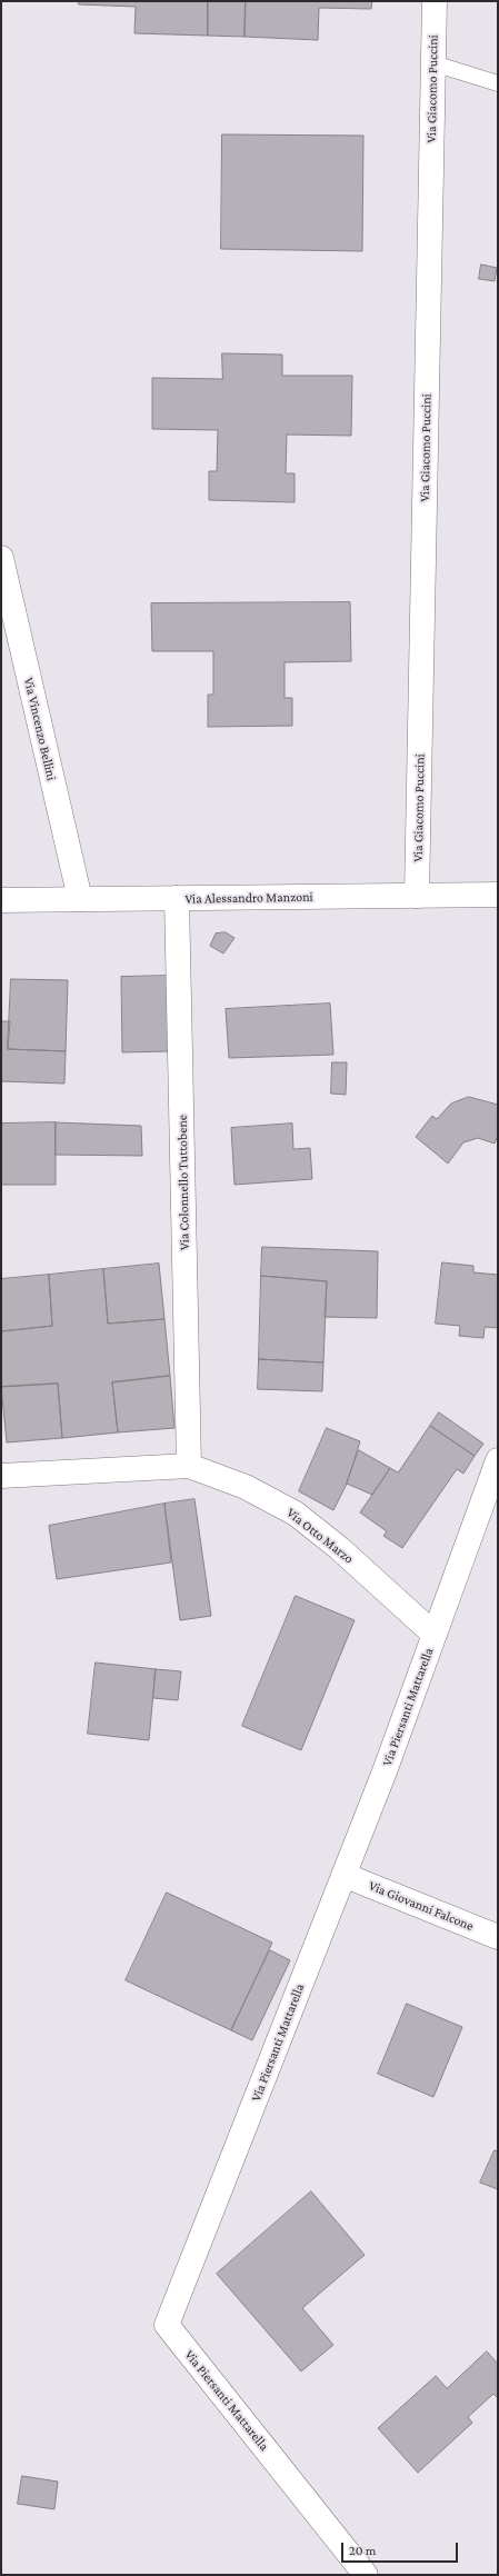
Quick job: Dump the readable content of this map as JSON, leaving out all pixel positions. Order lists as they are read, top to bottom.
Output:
{
  "streets": {
    "street": [
      "Via Giacomo Puccini",
      "Via Vincenzo Bellini",
      "Via Alessandro Manzoni",
      "Via Colonnello Tuttobene",
      "Via Otto Marzo",
      "Via Piersanti Mattarella",
      "Via Giovanni Falcone"
    ]
  },
  "crossings": [
    ["Via Giacomo Puccini", "Via Alessandro Manzoni"],
    ["Via Vincenzo Bellini", "Via Alessandro Manzoni"],
    ["Via Alessandro Manzoni", "Via Colonnello Tuttobene"],
    ["Via Colonnello Tuttobene", "Via Otto Marzo"],
    ["Via Otto Marzo", "Via Piersanti Mattarella"],
    ["Via Piersanti Mattarella", "Via Giovanni Falcone"]
  ],
  "scale_bar": "20 m"
}
